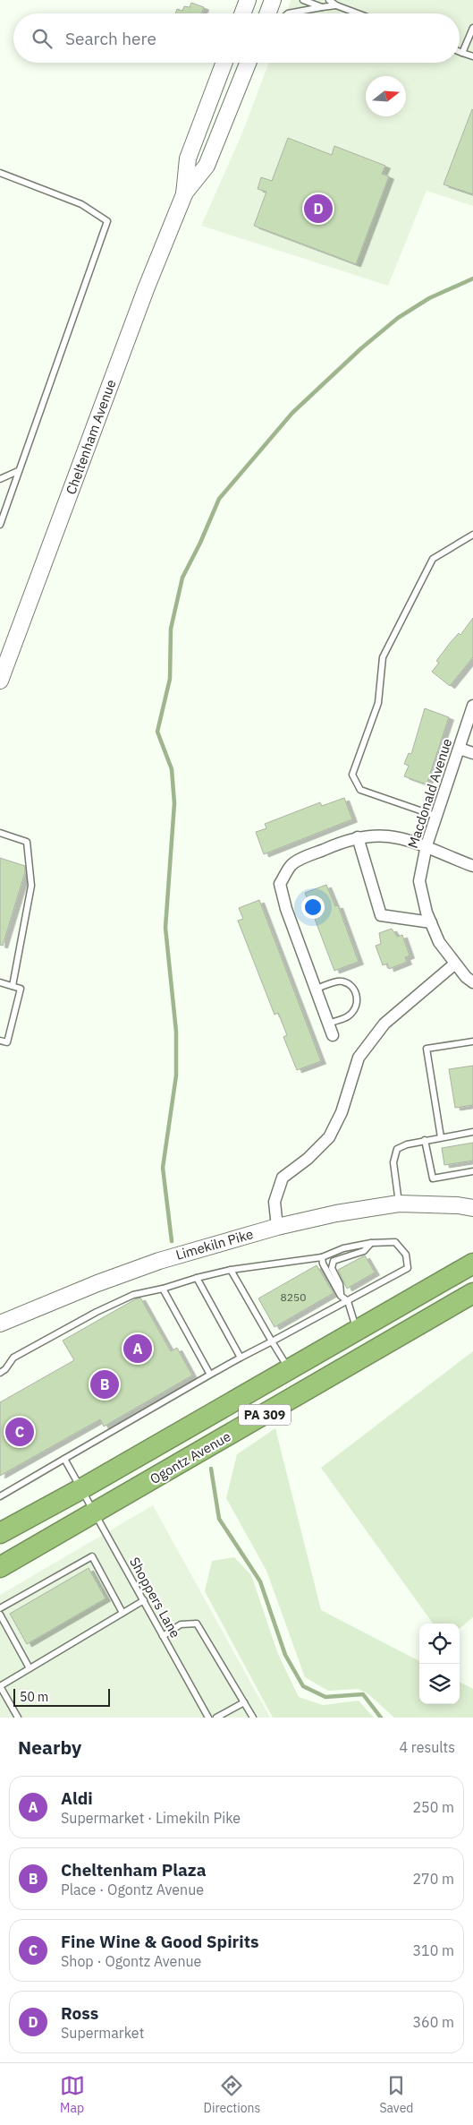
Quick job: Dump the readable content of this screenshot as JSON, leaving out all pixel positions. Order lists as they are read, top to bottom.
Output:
{
  "streets": {
    "highway": ["PA 309", "Ogontz Avenue"],
    "main road": ["Cheltenham Avenue", "Limekiln Pike"],
    "street": ["Macdonald Avenue"],
    "lane": ["Shoppers Lane"]
  },
  "crossings": [
    ["Ogontz Avenue", "Shoppers Lane"]
  ],
  "house_numbers": ["8250"],
  "scale_bar": "50 m",
  "north": "right",
  "page": {
    "search": "Search here",
    "pins": [
      "D",
      "A",
      "B",
      "C"
    ],
    "scale": "50 m",
    "heading": ["Nearby", "4 results"],
    "list": [
      {
        "mark": "A",
        "name": "Aldi",
        "note": "Supermarket · Limekiln Pike",
        "value": "250 m"
      },
      {
        "mark": "B",
        "name": "Cheltenham Plaza",
        "note": "Place · Ogontz Avenue",
        "value": "270 m"
      },
      {
        "mark": "C",
        "name": "Fine Wine & Good Spirits",
        "note": "Shop · Ogontz Avenue",
        "value": "310 m"
      },
      {
        "mark": "D",
        "name": "Ross",
        "note": "Supermarket",
        "value": "360 m"
      }
    ],
    "nav": ["Map", "Directions", "Saved"]
  }
}
